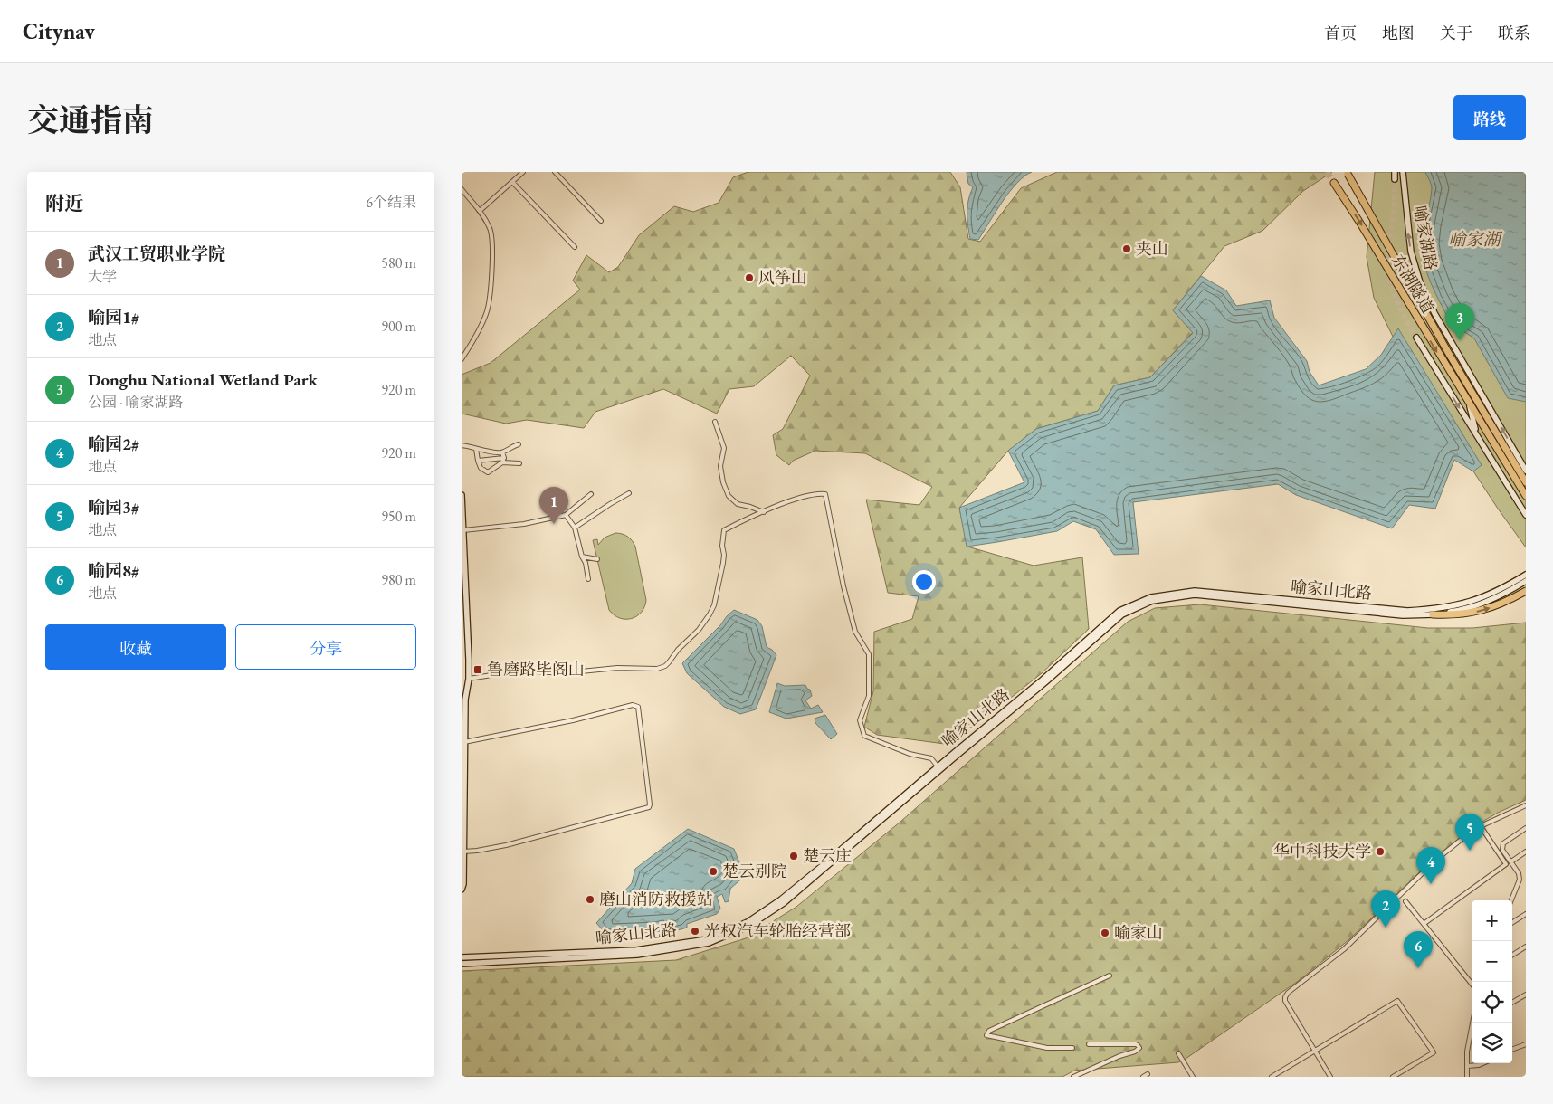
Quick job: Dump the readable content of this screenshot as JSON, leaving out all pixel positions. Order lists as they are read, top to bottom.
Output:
{
  "streets": {
    "highway": ["东湖隧道"],
    "main road": ["喻家湖路", "喻家山北路"]
  },
  "water": ["喻家湖"],
  "places": {
    "other": [
      "夹山",
      "风筝山",
      "华中科技大学",
      "楚云庄",
      "楚云别院",
      "磨山消防救援站",
      "光权汽车轮胎经营部",
      "喻家山"
    ],
    "transit": ["鲁磨路毕阁山"]
  },
  "page": {
    "header": "Citynav",
    "nav": [
      "首页",
      "地图",
      "关于",
      "联系"
    ],
    "title": "交通指南",
    "buttons": [
      "路线",
      ["收藏", "分享"]
    ],
    "heading": ["附近", "6个结果"],
    "list": [
      {
        "mark": "1",
        "name": "武汉工贸职业学院",
        "note": "大学",
        "value": "580 m"
      },
      {
        "mark": "2",
        "name": "喻园1#",
        "note": "地点",
        "value": "900 m"
      },
      {
        "mark": "3",
        "name": "Donghu National Wetland Park",
        "note": "公园 · 喻家湖路",
        "value": "920 m"
      },
      {
        "mark": "4",
        "name": "喻园2#",
        "note": "地点",
        "value": "920 m"
      },
      {
        "mark": "5",
        "name": "喻园3#",
        "note": "地点",
        "value": "950 m"
      },
      {
        "mark": "6",
        "name": "喻园8#",
        "note": "地点",
        "value": "980 m"
      }
    ],
    "pins": [
      "3",
      "1",
      "5",
      "4",
      "2",
      "6"
    ],
    "map_buttons": ["+", "−"]
  }
}
